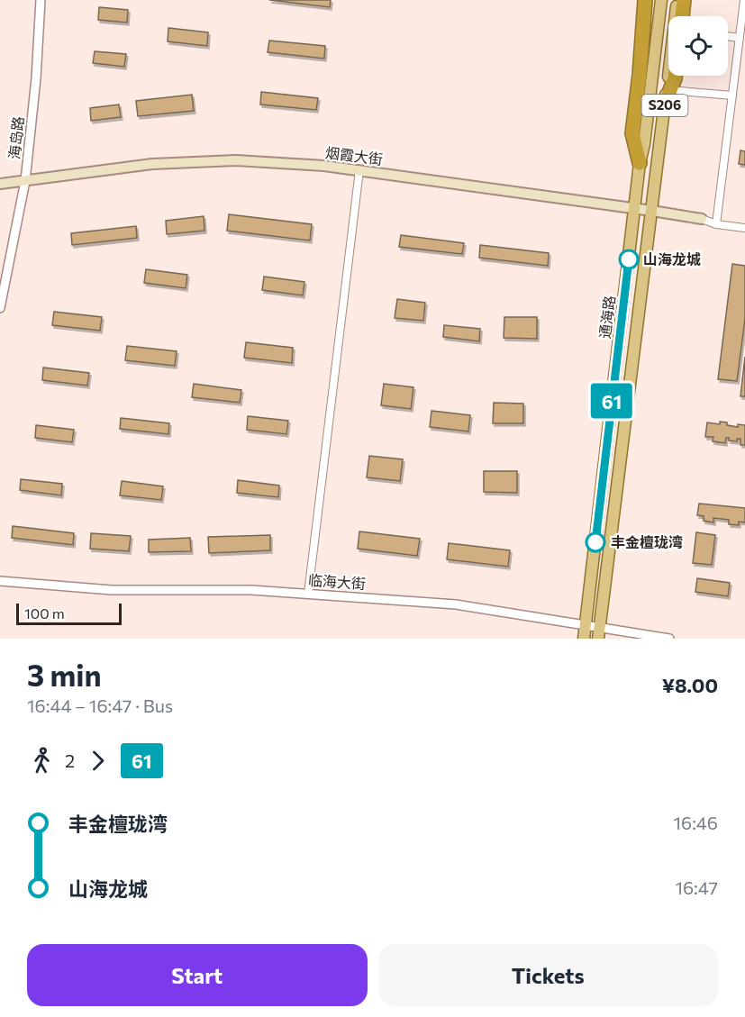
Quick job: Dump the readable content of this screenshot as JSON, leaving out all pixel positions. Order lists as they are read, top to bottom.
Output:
{
  "streets": {
    "main road": ["S206", "烟霞大街", "通海路"],
    "street": ["海岛路", "临海大街"]
  },
  "crossings": [
    ["S206", "烟霞大街"],
    ["S206", "临海大街"],
    ["海岛路", "烟霞大街"],
    ["烟霞大街", "通海路"],
    ["通海路", "临海大街"]
  ],
  "places": ["山海龙城", "丰金檀珑湾"],
  "lines": ["bus line 61"],
  "scale_bar": "100 m",
  "page": {
    "on_map": "61",
    "scale": "100 m",
    "heading": ["3 min", "16:44 – 16:47 · Bus", "¥8.00"],
    "legs": ["2", "61"],
    "list": [
      {
        "name": "丰金檀珑湾",
        "value": "16:46"
      },
      {
        "name": "山海龙城",
        "value": "16:47"
      }
    ],
    "buttons": ["Start", "Tickets"]
  }
}
